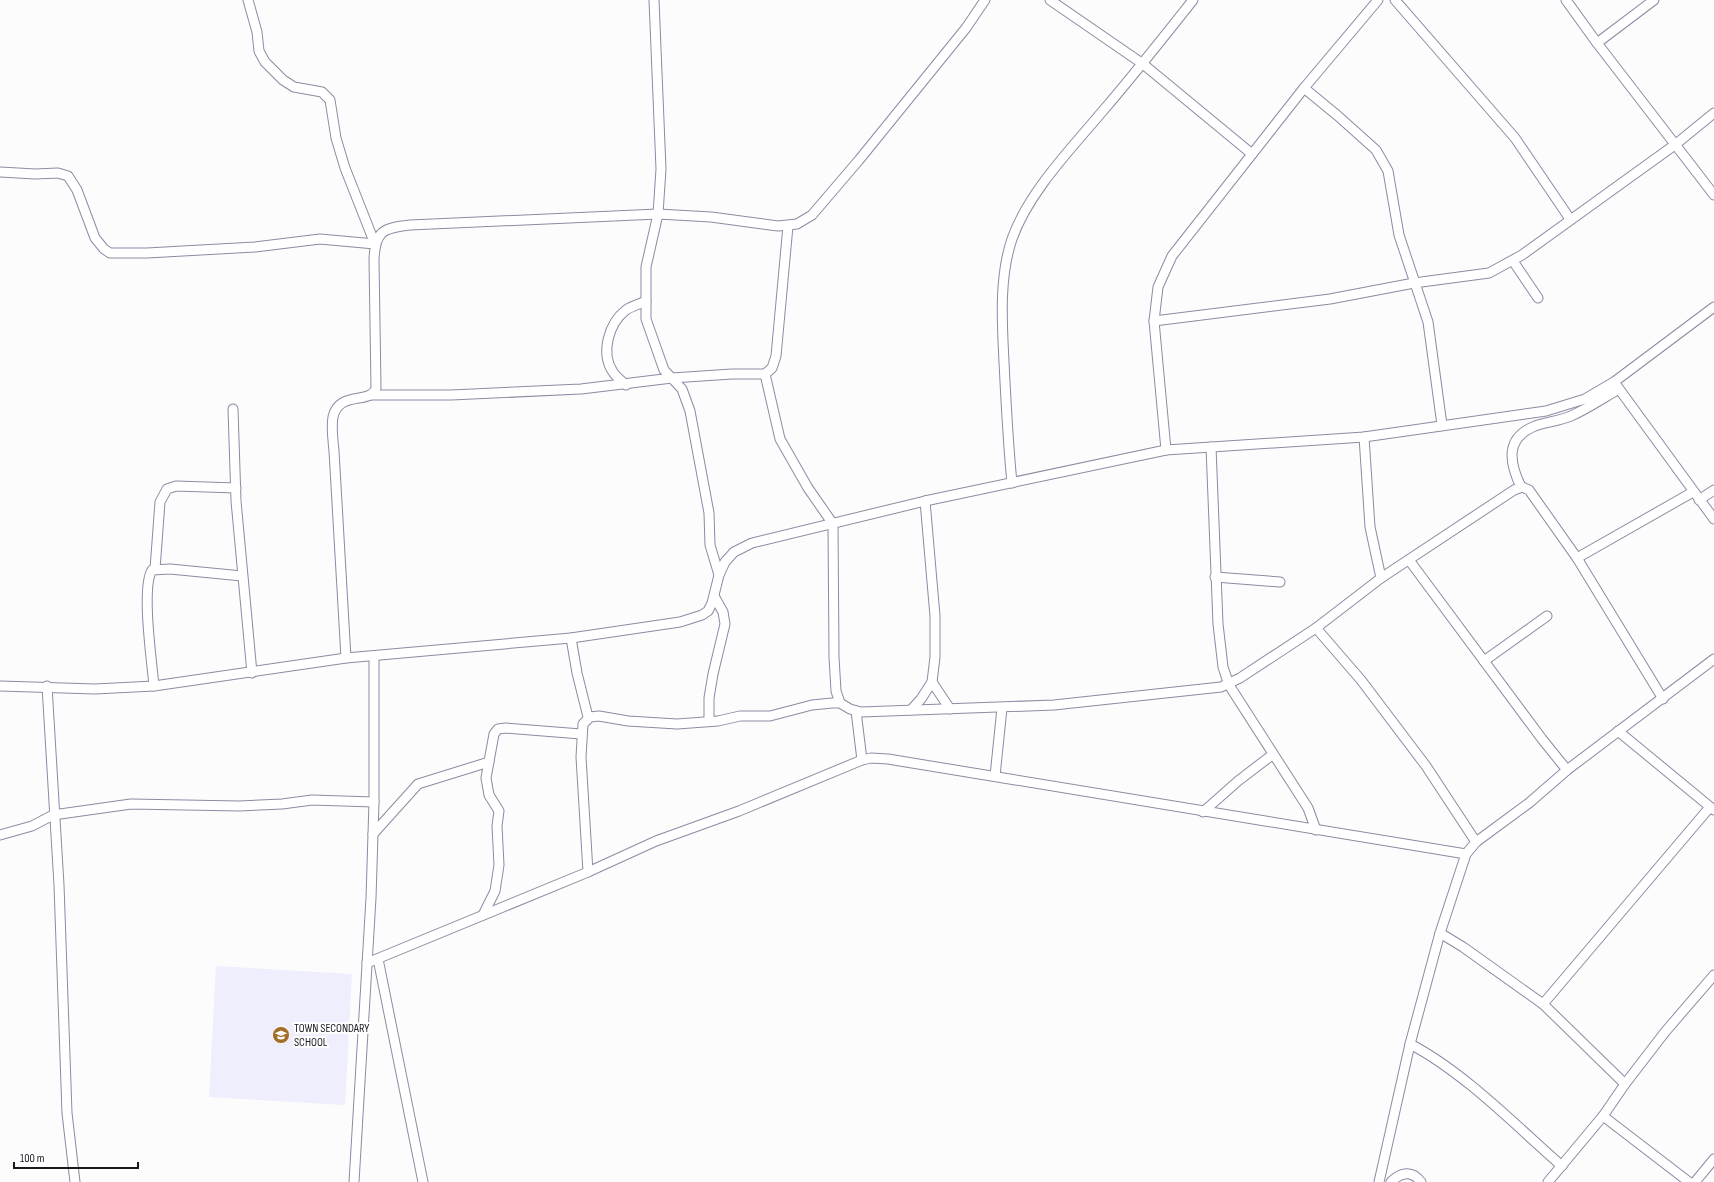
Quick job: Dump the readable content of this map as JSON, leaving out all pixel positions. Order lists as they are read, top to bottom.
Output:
{
  "places": {
    "school or university": ["TOWN SECONDARY SCHOOL"]
  },
  "scale_bar": "100 m"
}
